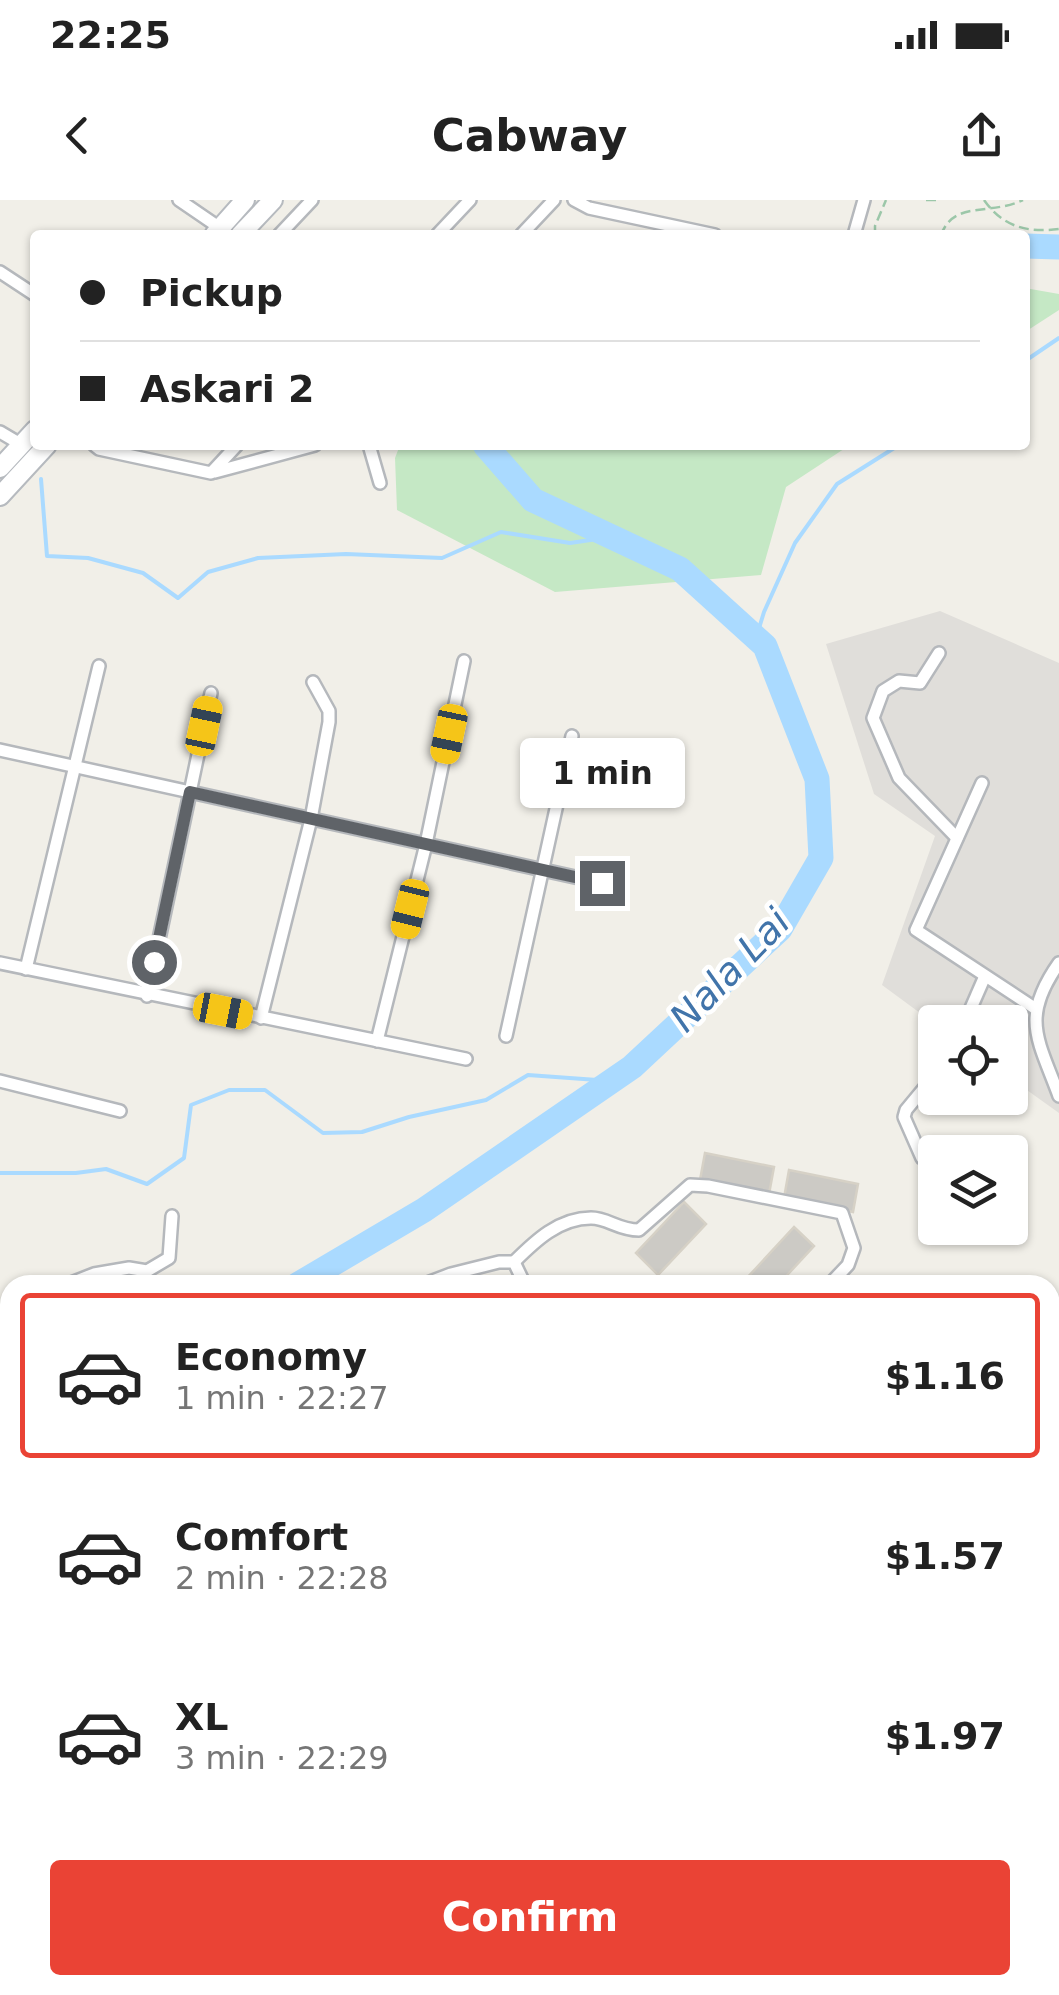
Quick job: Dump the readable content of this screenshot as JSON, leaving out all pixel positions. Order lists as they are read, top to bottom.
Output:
{
  "water": ["Nala Lai"],
  "page": {
    "status": "22:25",
    "header": "Cabway",
    "banner": ["Pickup", "Askari 2"],
    "bubble": "1 min",
    "list": [
      {
        "name": "Economy",
        "note": "1 min · 22:27",
        "value": "$1.16"
      },
      {
        "name": "Comfort",
        "note": "2 min · 22:28",
        "value": "$1.57"
      },
      {
        "name": "XL",
        "note": "3 min · 22:29",
        "value": "$1.97"
      }
    ],
    "buttons": "Confirm"
  }
}
